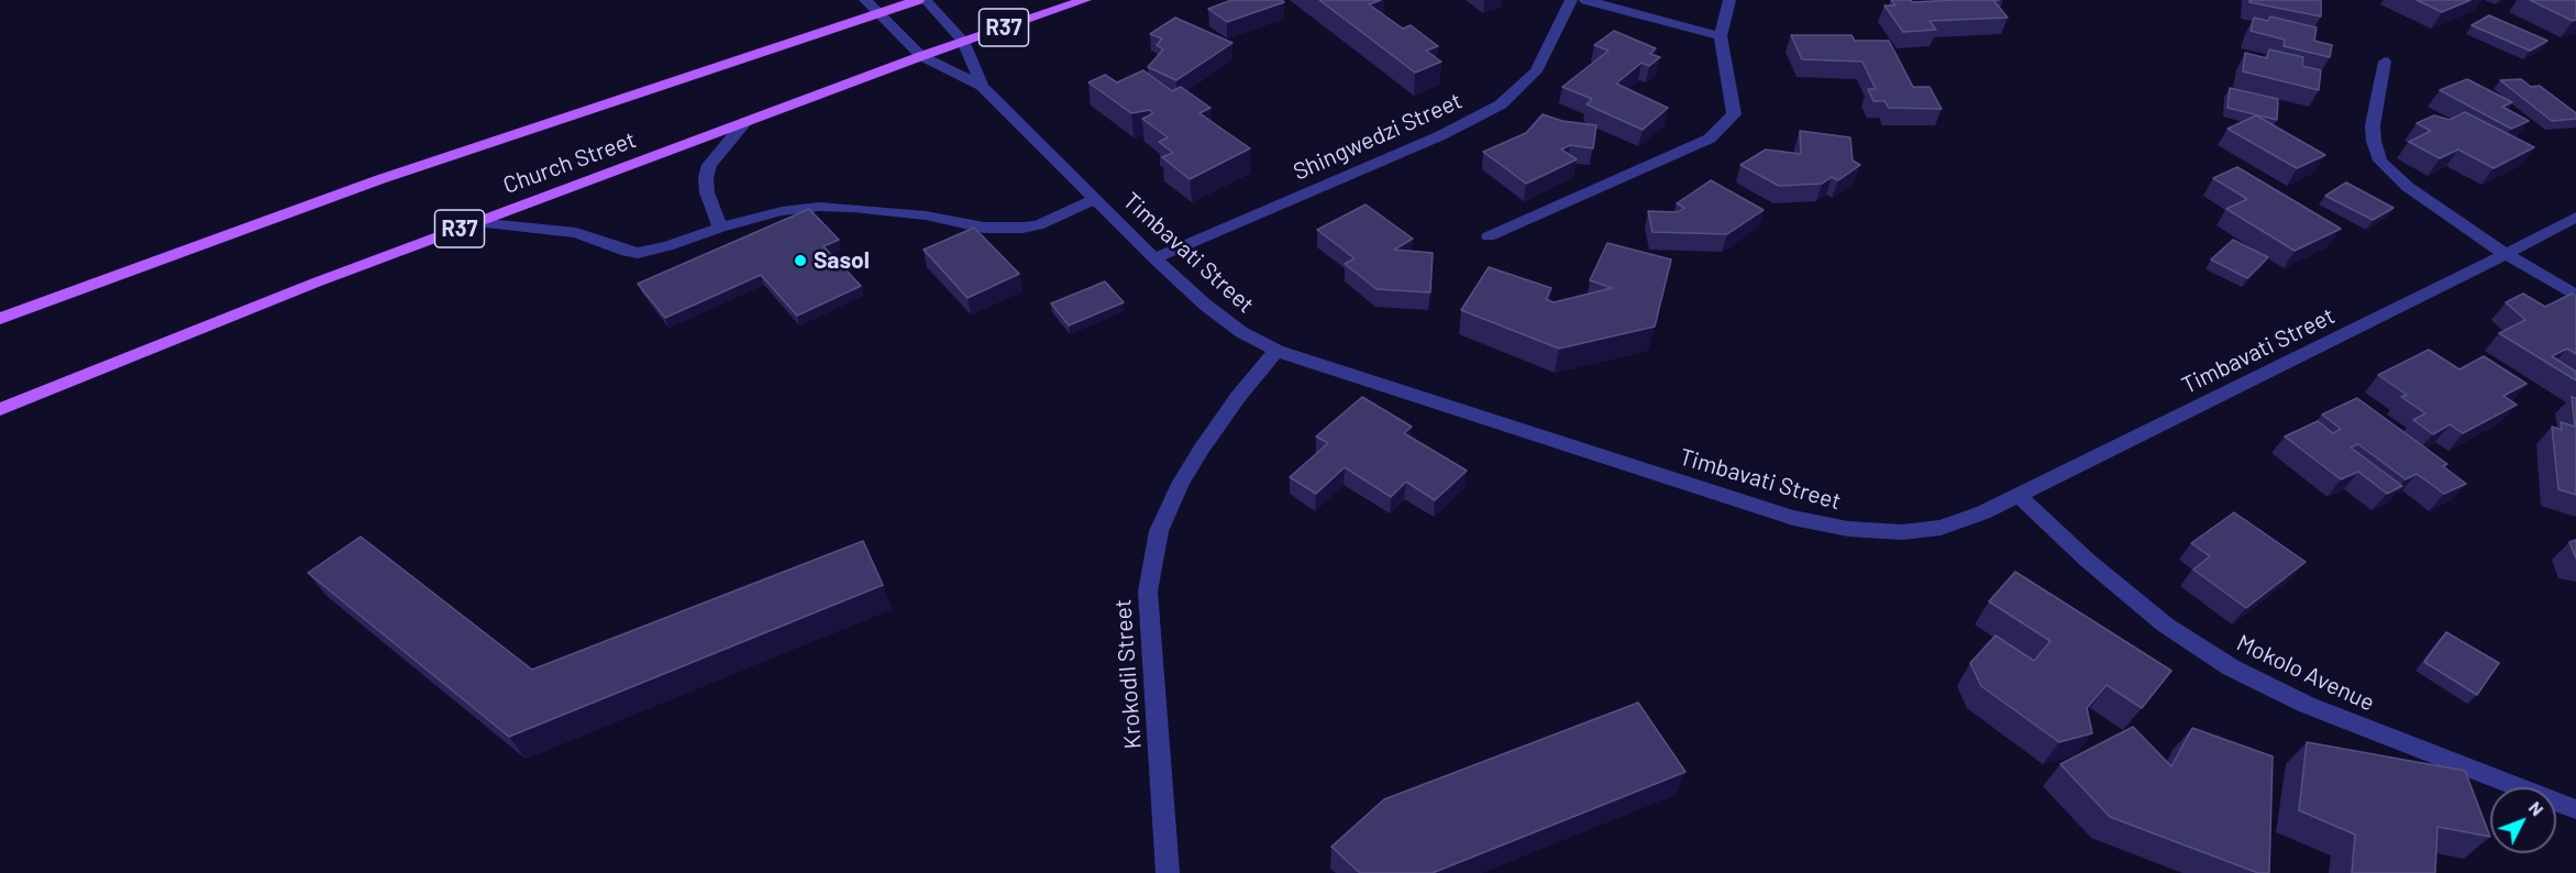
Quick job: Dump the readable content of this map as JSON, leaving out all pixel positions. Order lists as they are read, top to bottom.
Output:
{
  "streets": {
    "main road": ["R37", "Church Street"],
    "street": [
      "Shingwedzi Street",
      "Timbavati Street",
      "Mokolo Avenue",
      "Krokodil Street"
    ]
  },
  "crossings": [
    ["Shingwedzi Street", "Timbavati Street"],
    ["Church Street", "Timbavati Street"],
    ["Timbavati Street", "Mokolo Avenue"],
    ["Timbavati Street", "Krokodil Street"]
  ],
  "places": ["Sasol"],
  "north": "top right"
}
